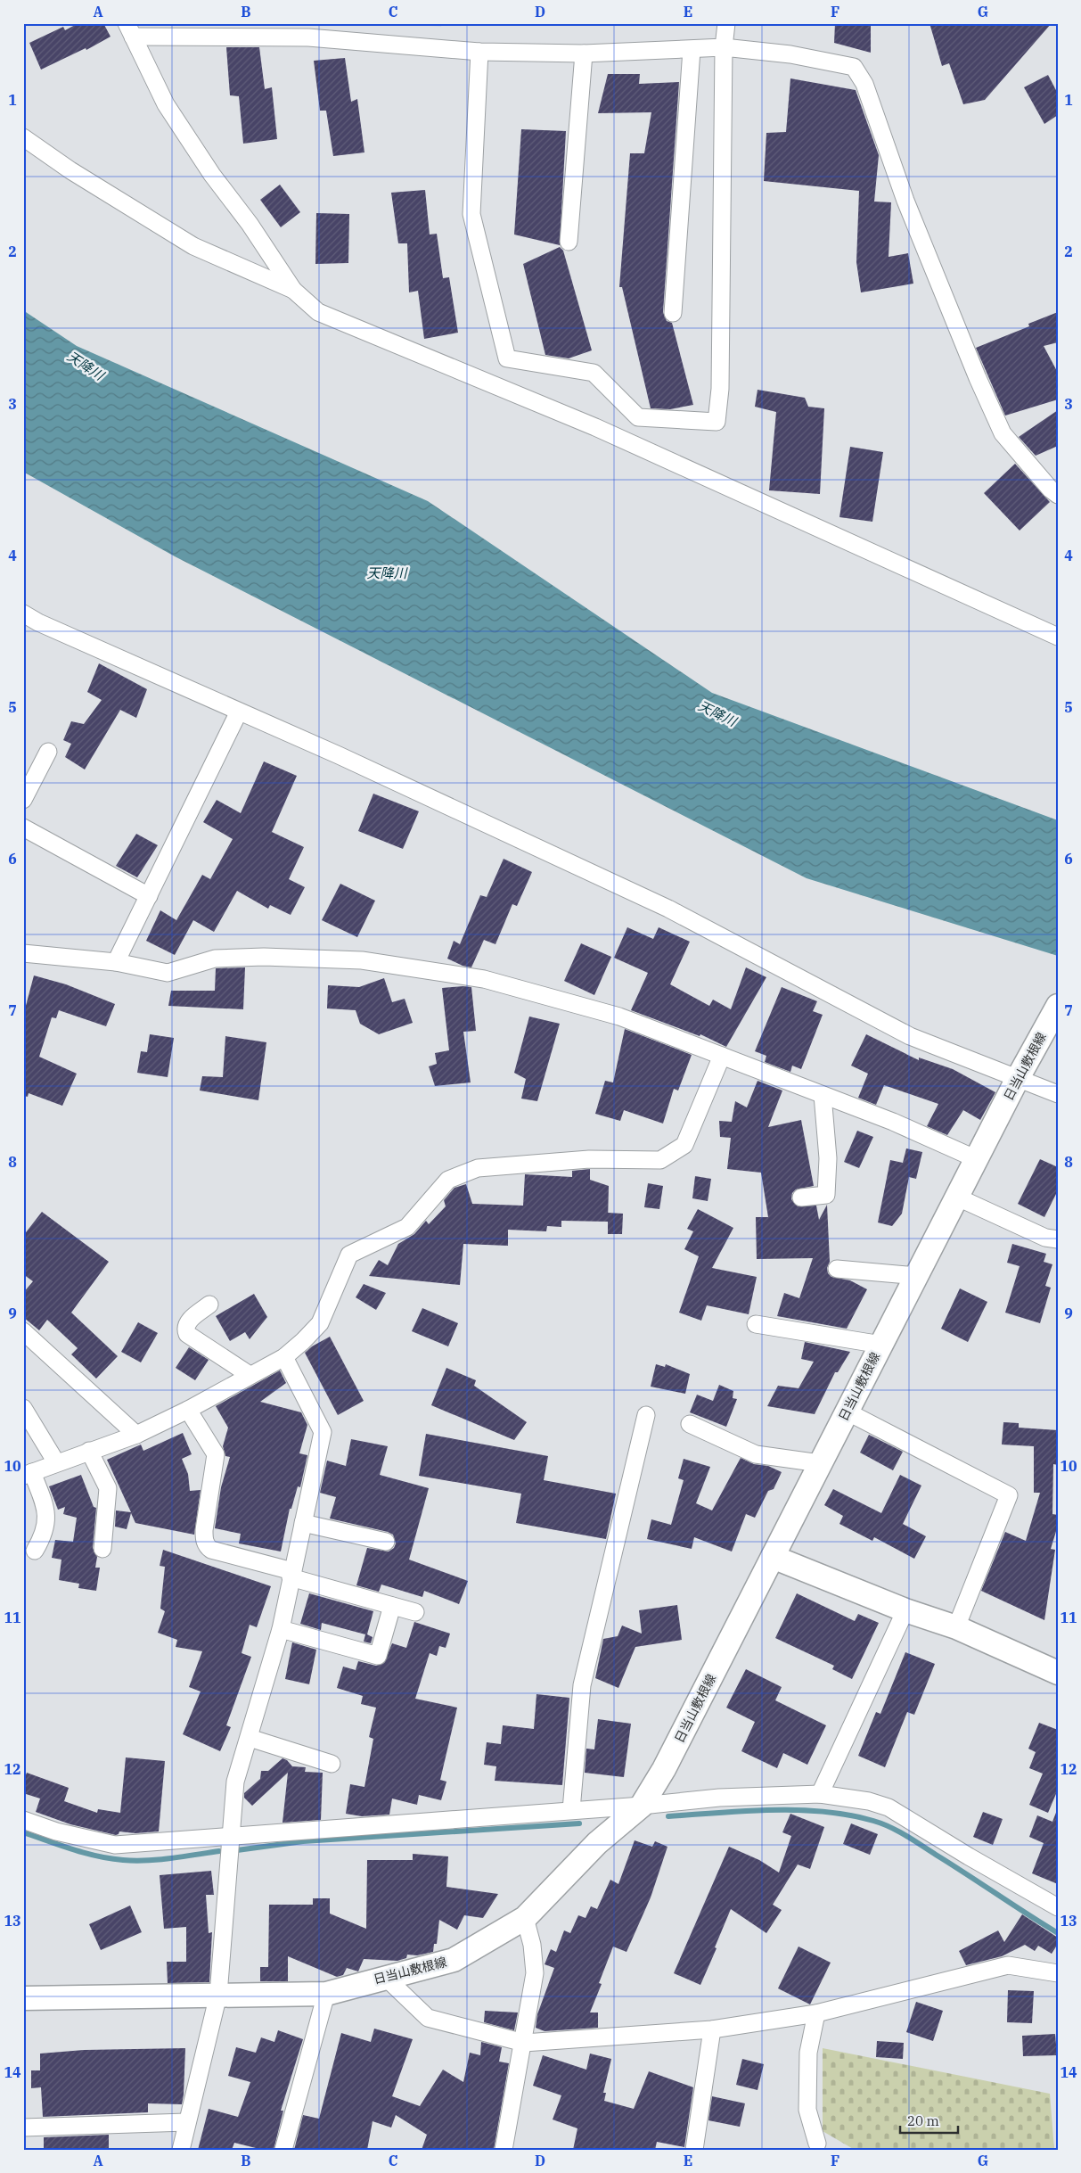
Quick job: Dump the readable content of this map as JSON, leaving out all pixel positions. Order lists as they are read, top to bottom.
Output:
{
  "streets": {
    "main road": ["日当山敷根線"]
  },
  "water": ["天降川"],
  "scale_bar": "20 m",
  "grid": {
    "columns": [
      "A",
      "B",
      "C",
      "D",
      "E",
      "F",
      "G"
    ],
    "rows": [
      "1",
      "2",
      "3",
      "4",
      "5",
      "6",
      "7",
      "8",
      "9",
      "10",
      "11",
      "12",
      "13",
      "14"
    ]
  }
}
